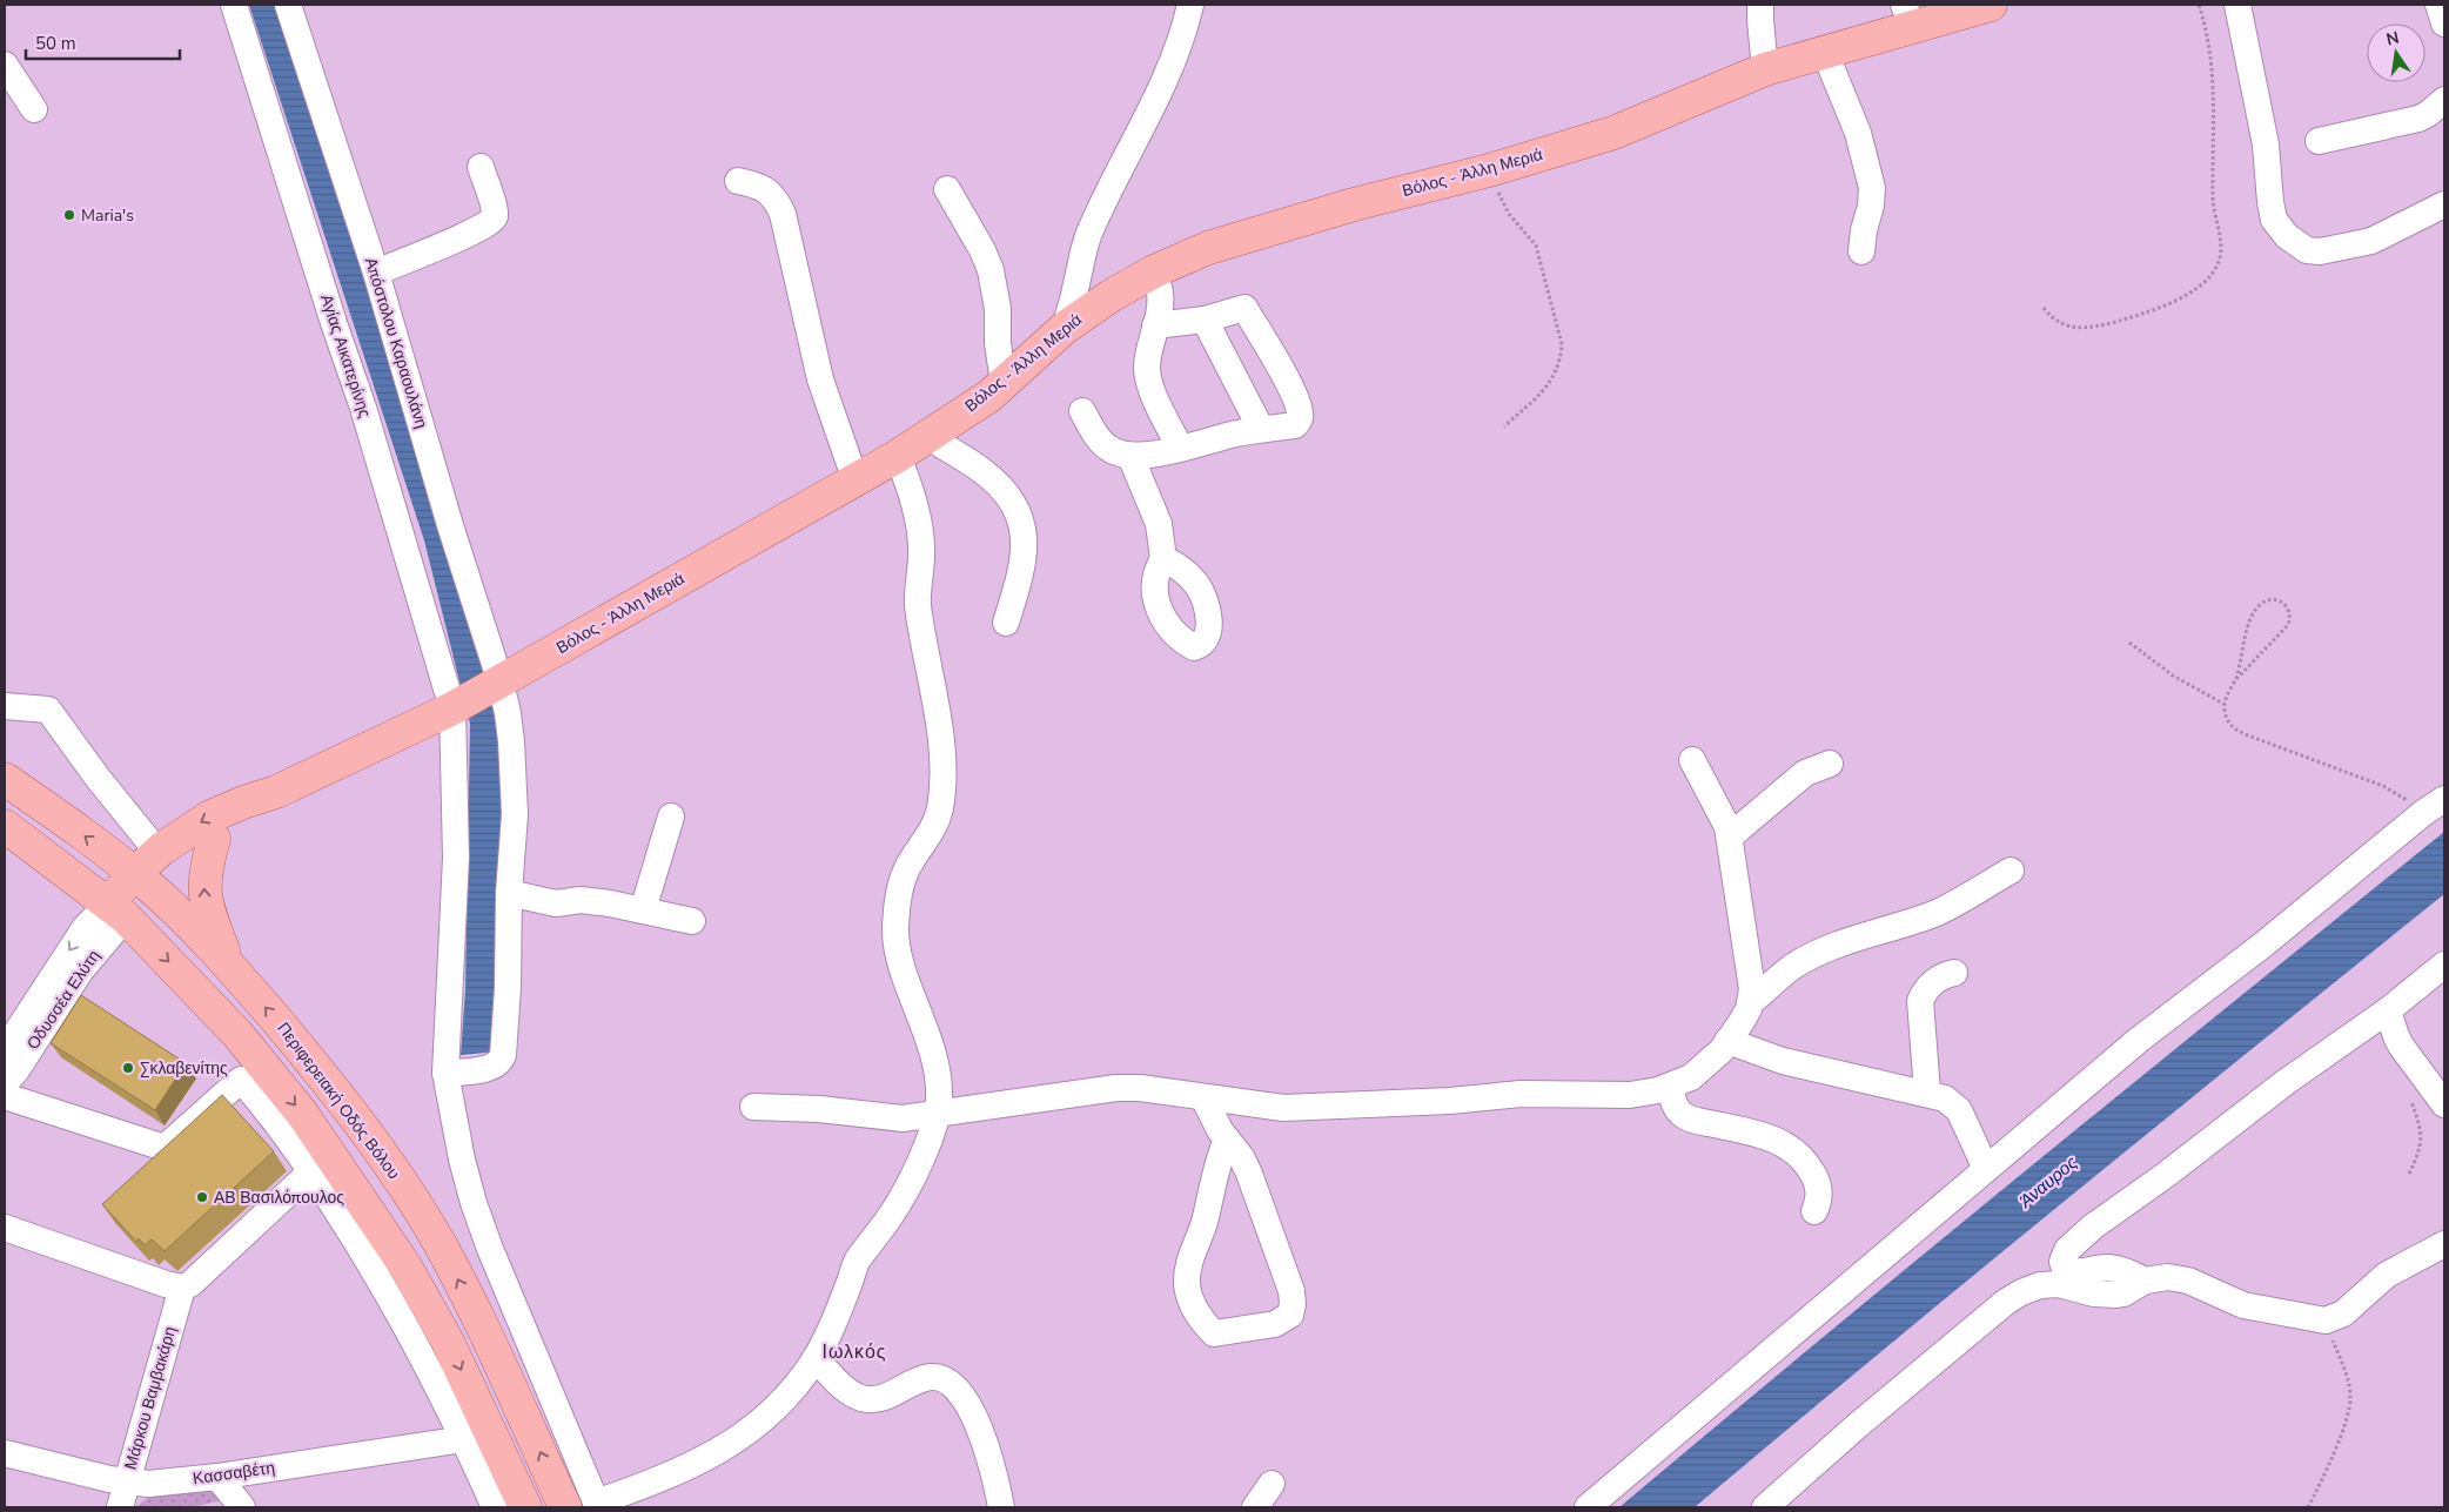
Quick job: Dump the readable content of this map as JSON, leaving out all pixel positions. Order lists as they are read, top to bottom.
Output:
{
  "streets": {
    "main road": ["Βόλος - Άλλη Μεριά", "Περιφερειακή Οδός Βόλου"],
    "street": [
      "Απόστολου Καραουλάνη",
      "Αγίας Αικατερίνης",
      "Οδυσσέα Ελύτη",
      "Μάρκου Βαμβακάρη",
      "Κασσαβέτη"
    ]
  },
  "crossings": [
    ["Βόλος - Άλλη Μεριά", "Απόστολου Καραουλάνη"],
    ["Βόλος - Άλλη Μεριά", "Αγίας Αικατερίνης"],
    ["Βόλος - Άλλη Μεριά", "Οδυσσέα Ελύτη"],
    ["Βόλος - Άλλη Μεριά", "Περιφερειακή Οδός Βόλου"],
    ["Απόστολου Καραουλάνη", "Αγίας Αικατερίνης"],
    ["Αγίας Αικατερίνης", "Περιφερειακή Οδός Βόλου"],
    ["Μάρκου Βαμβακάρη", "Κασσαβέτη"]
  ],
  "districts": ["Ιωλκός"],
  "water": ["Άναυρος"],
  "places": ["Maria's", "Σκλαβενίτης", "ΑΒ Βασιλόπουλος"],
  "scale_bar": "50 m",
  "north": "top"
}
